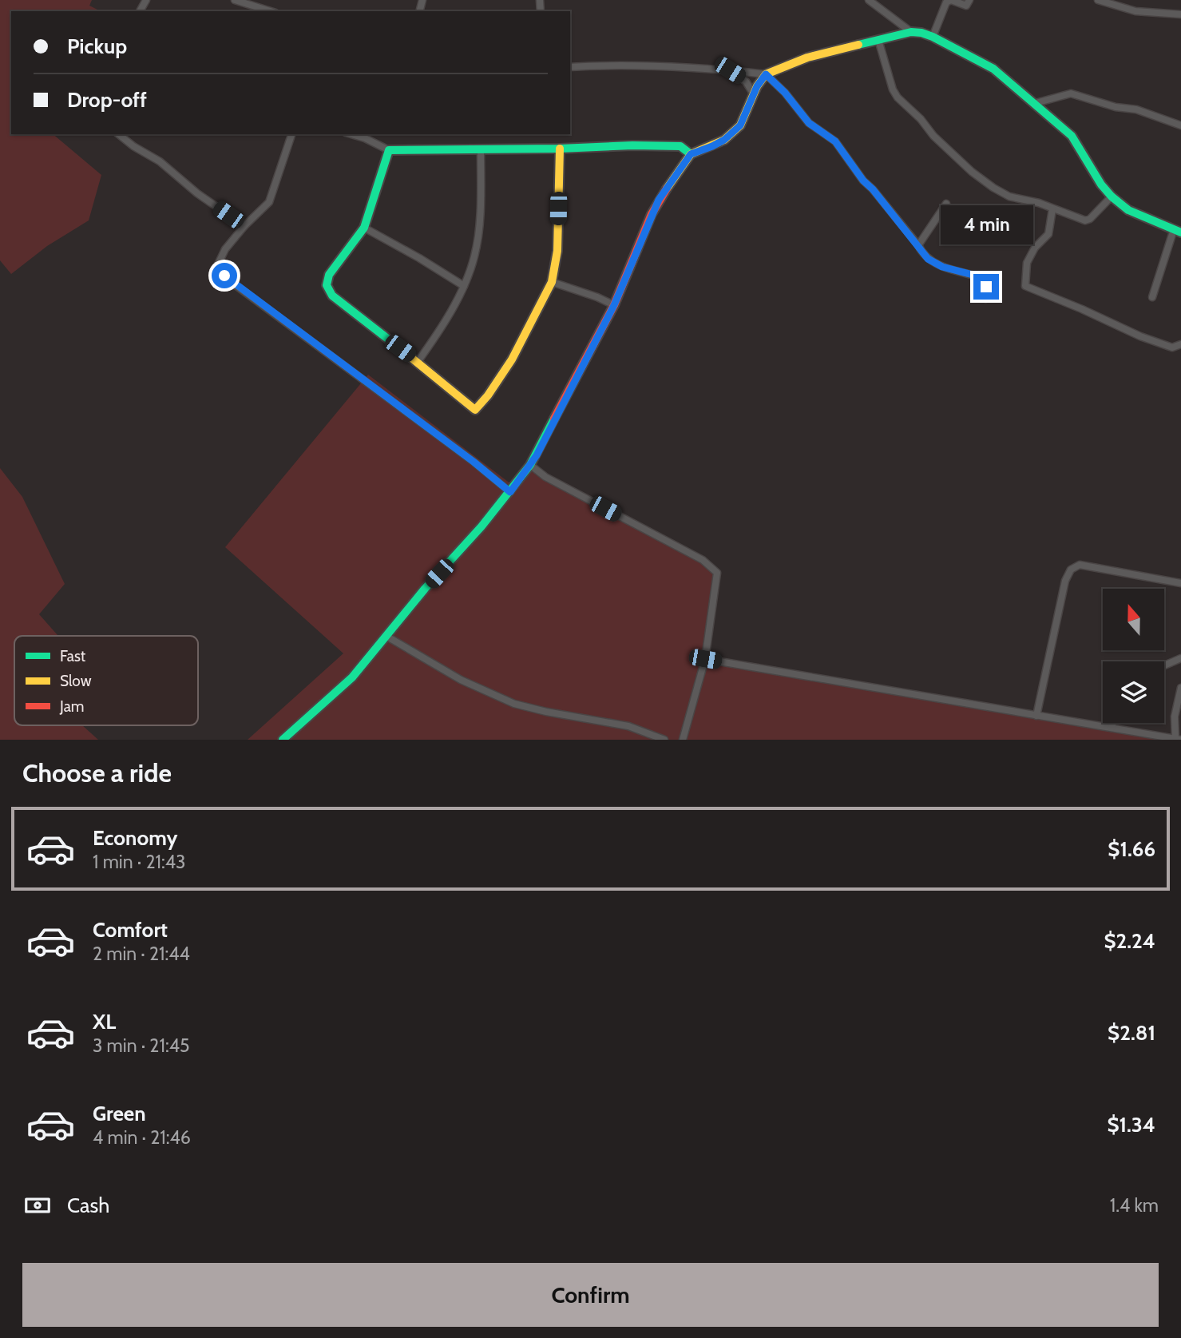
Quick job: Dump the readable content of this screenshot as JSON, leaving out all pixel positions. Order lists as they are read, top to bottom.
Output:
{
  "legend": ["Fast", "Slow", "Jam"],
  "north": "top",
  "page": {
    "banner": ["Pickup", "Drop-off"],
    "bubble": "4 min",
    "heading": "Choose a ride",
    "list": [
      {
        "name": "Economy",
        "note": "1 min · 21:43",
        "value": "$1.66"
      },
      {
        "name": "Comfort",
        "note": "2 min · 21:44",
        "value": "$2.24"
      },
      {
        "name": "XL",
        "note": "3 min · 21:45",
        "value": "$2.81"
      },
      {
        "name": "Green",
        "note": "4 min · 21:46",
        "value": "$1.34"
      }
    ],
    "pay": ["Cash", "1.4 km"],
    "buttons": "Confirm"
  }
}
